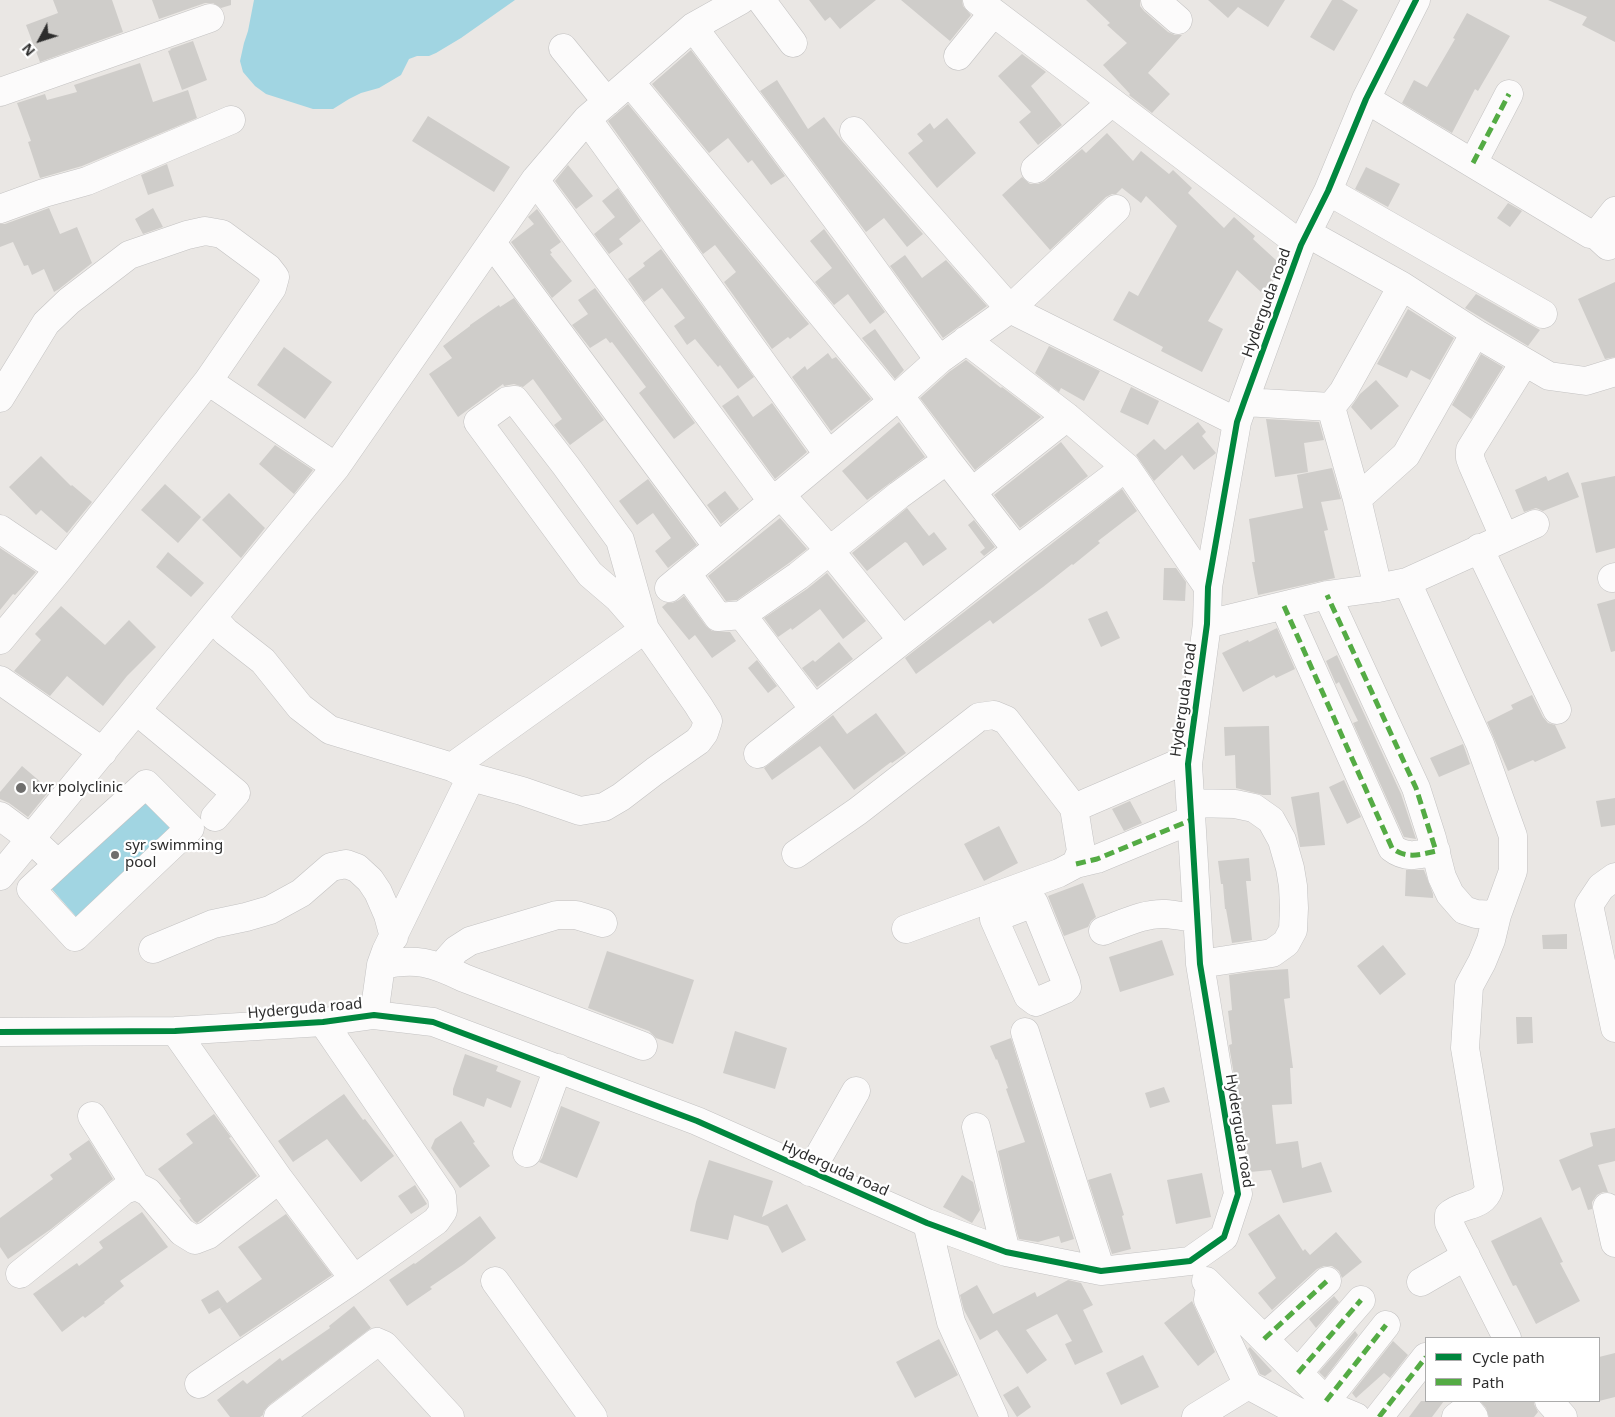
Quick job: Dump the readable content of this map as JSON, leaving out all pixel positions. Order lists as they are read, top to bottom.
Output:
{
  "streets": {
    "street": ["Hyderguda road"]
  },
  "places": ["kvr polyclinic", "syr swimming pool"],
  "legend": ["Cycle path", "Path"],
  "north": "bottom left"
}
